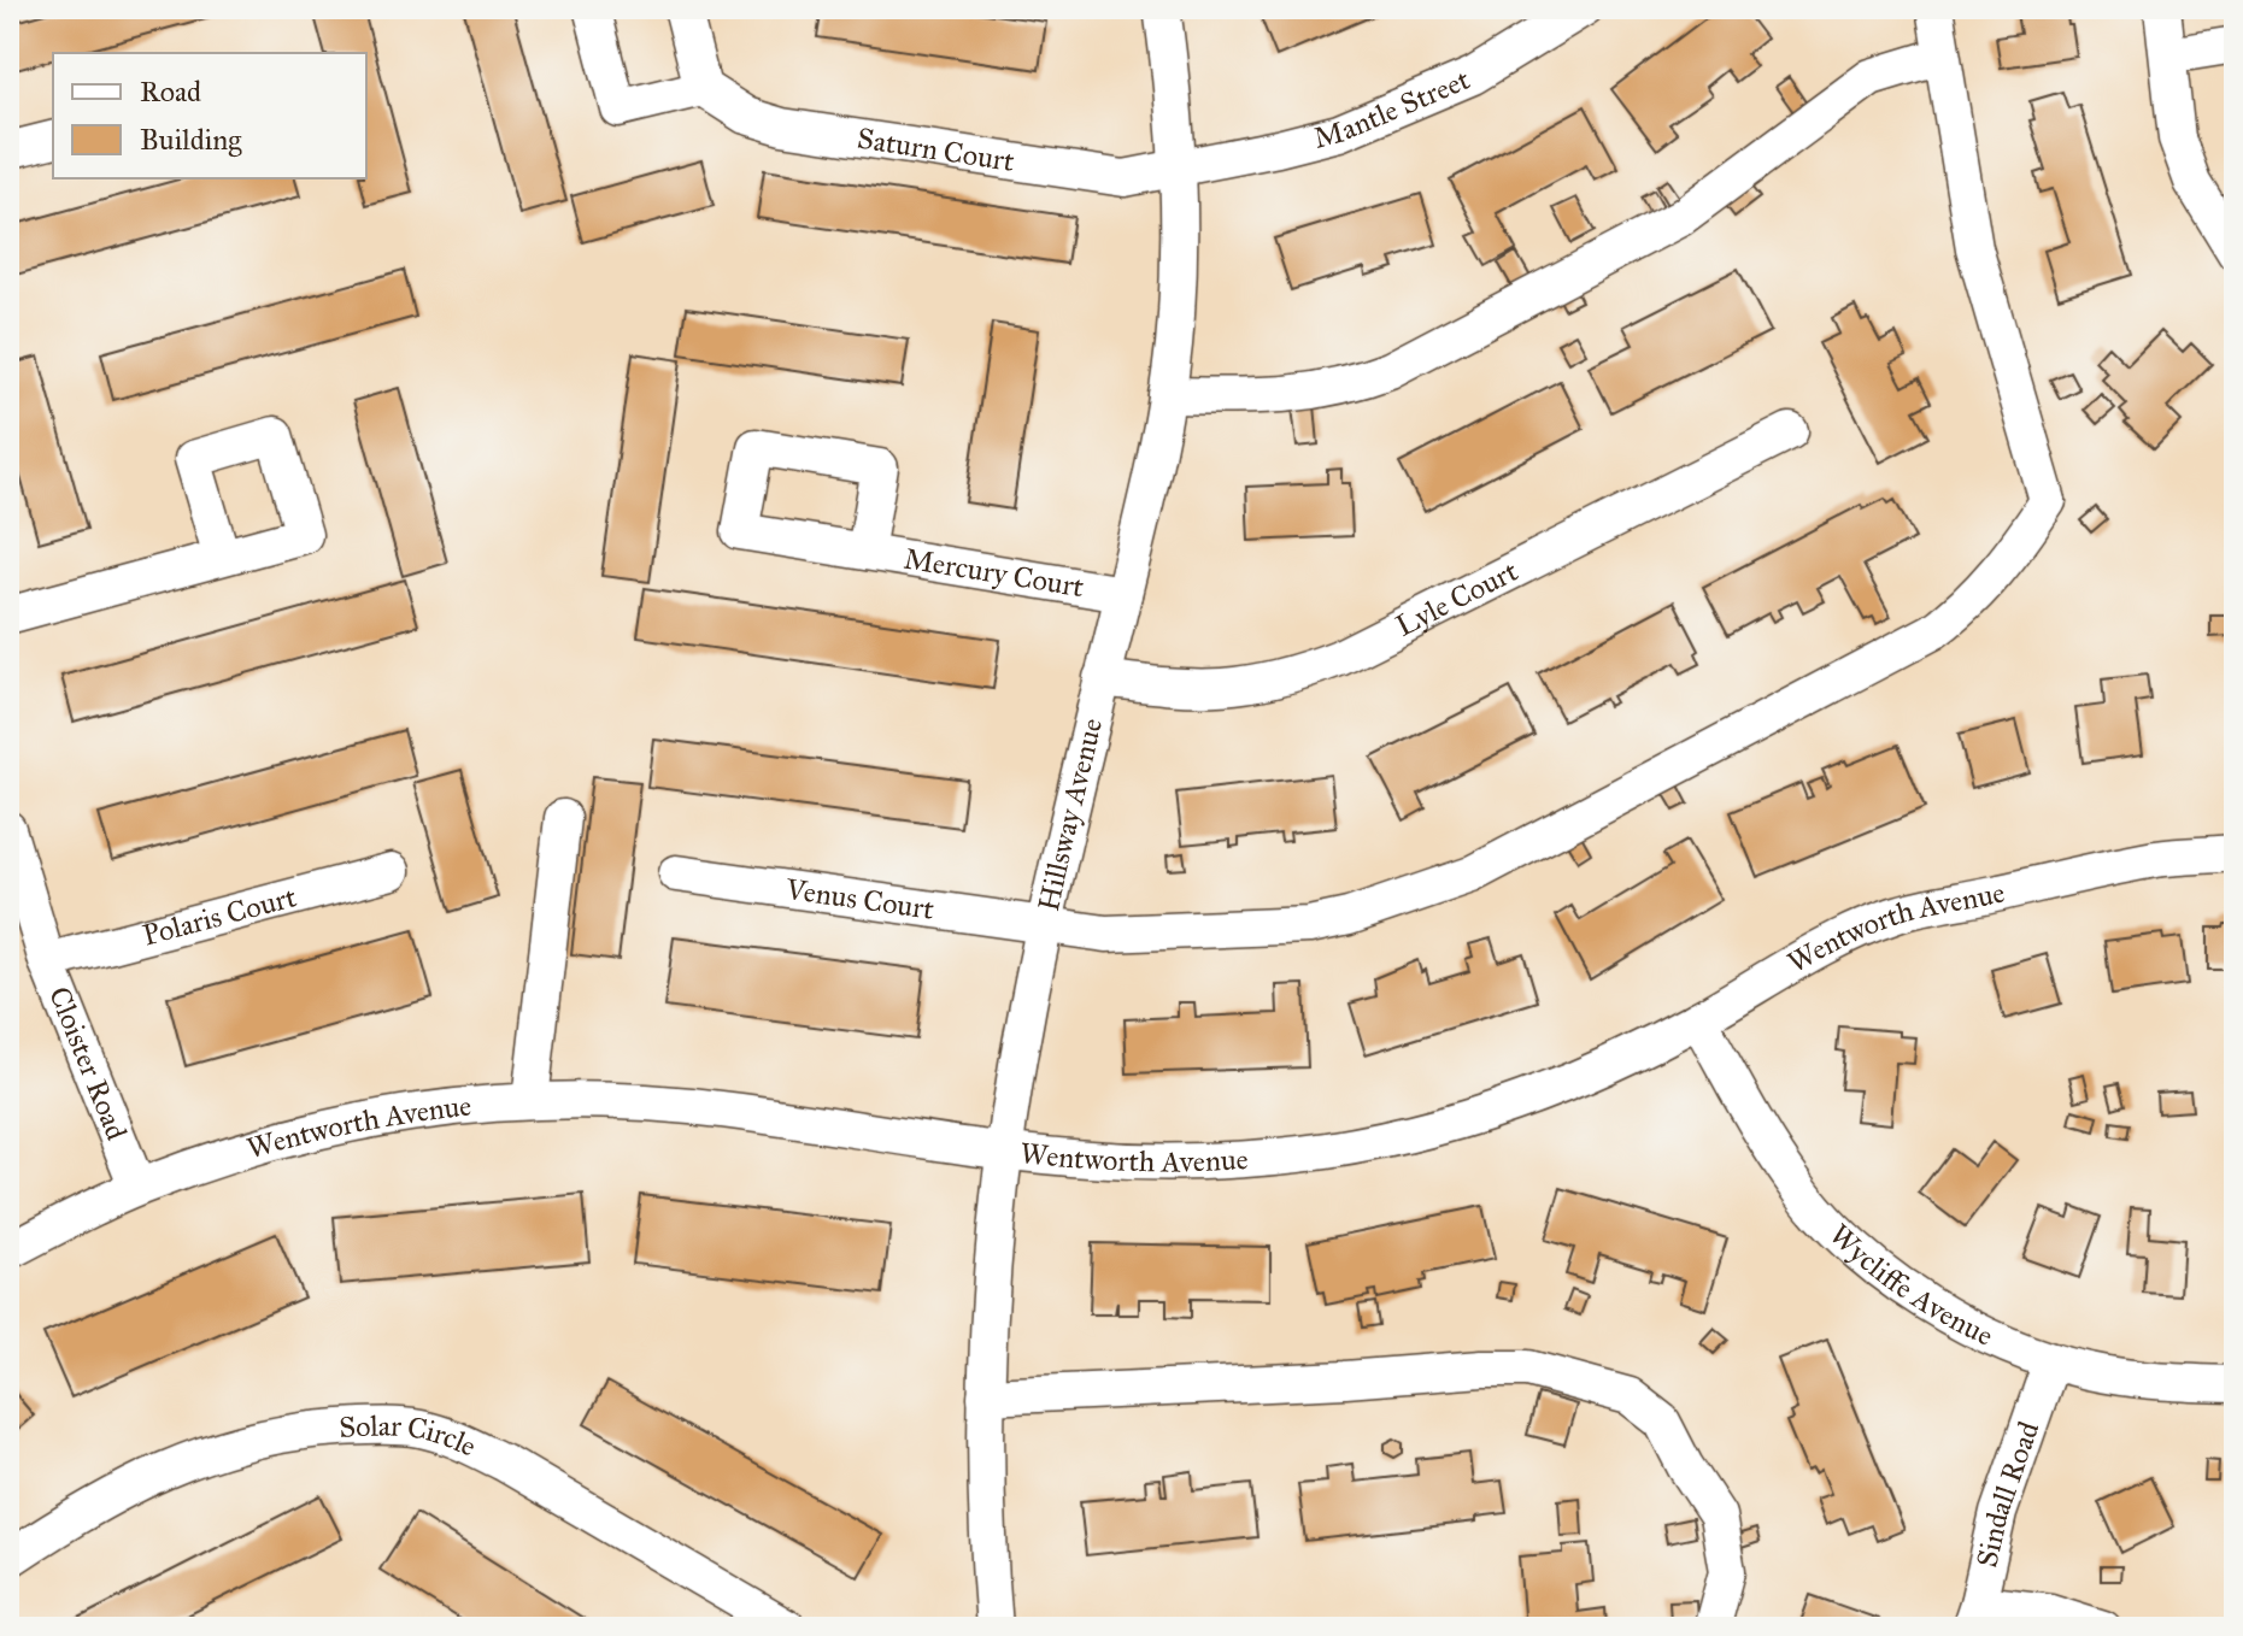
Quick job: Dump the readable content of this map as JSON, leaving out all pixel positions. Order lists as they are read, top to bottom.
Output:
{
  "streets": {
    "street": [
      "Mantle Street",
      "Saturn Court",
      "Mercury Court",
      "Lyle Court",
      "Hillsway Avenue",
      "Venus Court",
      "Polaris Court",
      "Wentworth Avenue",
      "Cloister Road",
      "Wycliffe Avenue",
      "Solar Circle",
      "Sindall Road"
    ]
  },
  "crossings": [
    ["Mantle Street", "Saturn Court"],
    ["Mantle Street", "Hillsway Avenue"],
    ["Saturn Court", "Hillsway Avenue"],
    ["Mercury Court", "Hillsway Avenue"],
    ["Lyle Court", "Hillsway Avenue"],
    ["Hillsway Avenue", "Venus Court"],
    ["Hillsway Avenue", "Wentworth Avenue"],
    ["Polaris Court", "Cloister Road"],
    ["Wentworth Avenue", "Cloister Road"],
    ["Wentworth Avenue", "Wycliffe Avenue"],
    ["Wycliffe Avenue", "Sindall Road"]
  ],
  "legend": ["Road", "Building"]
}
